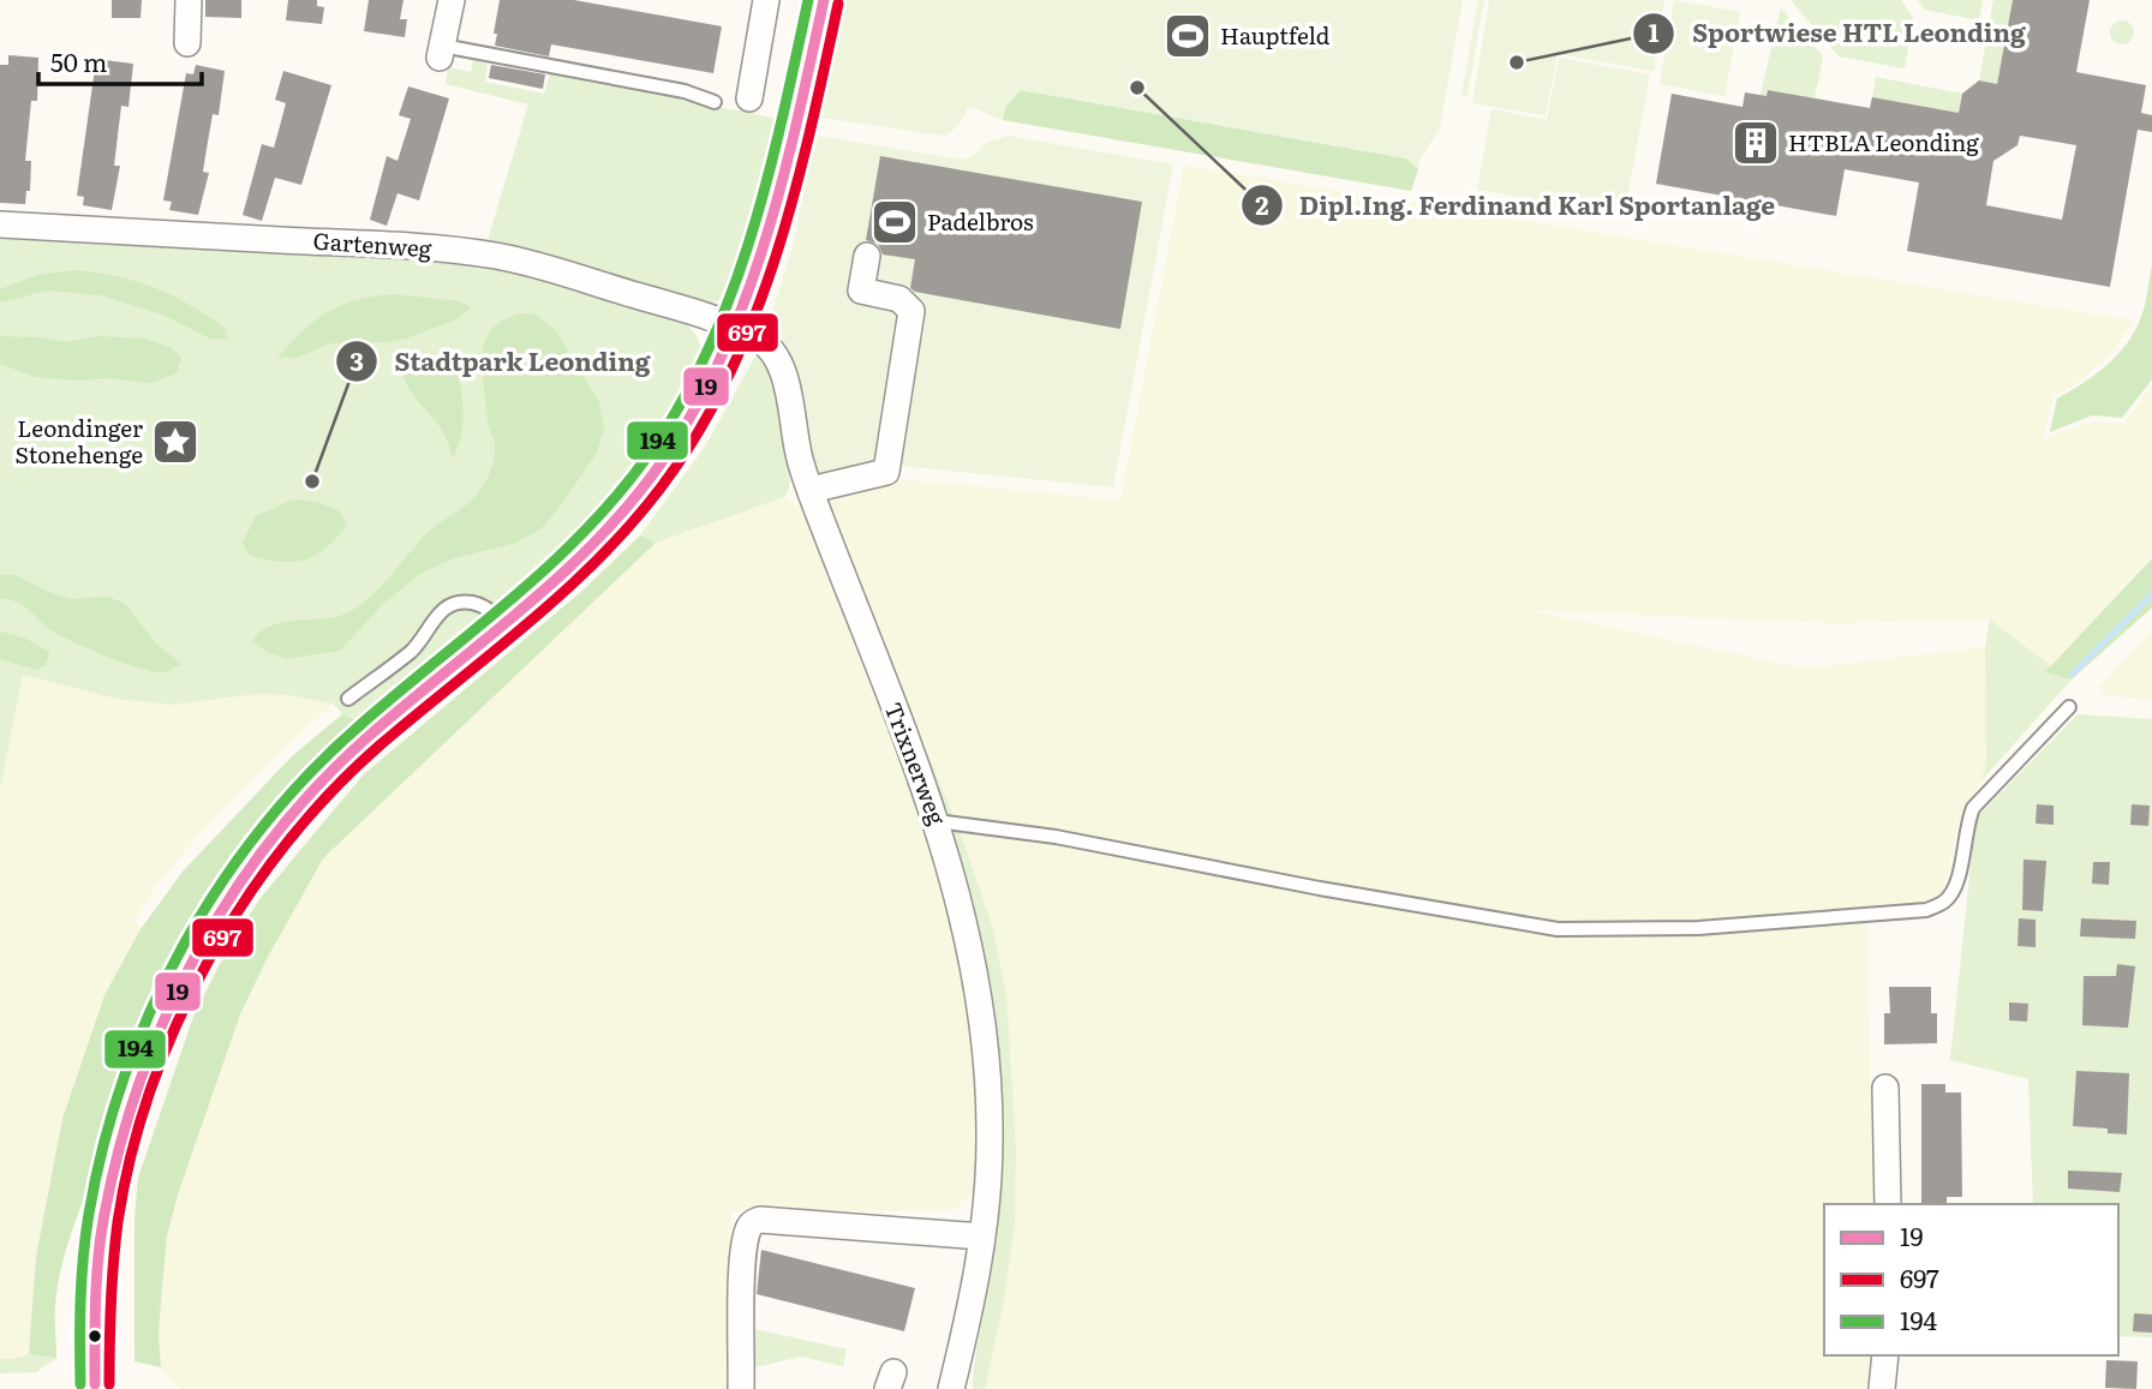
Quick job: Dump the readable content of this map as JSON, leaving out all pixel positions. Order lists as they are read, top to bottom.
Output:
{
  "streets": {
    "street": ["Gartenweg", "Trixnerweg"]
  },
  "crossings": [
    ["Gartenweg", "Trixnerweg"]
  ],
  "places": {
    "sports": ["Hauptfeld", "Padelbros"],
    "other": ["Sportwiese HTL Leonding", "Dipl.Ing. Ferdinand Karl Sportanlage", "Stadtpark Leonding"],
    "building": ["HTBLA Leonding"],
    "place": ["Leondinger Stonehenge"]
  },
  "lines": ["transit line 19", "transit line 194", "transit line 697"],
  "legend": ["19", "697", "194"],
  "scale_bar": "50 m"
}
